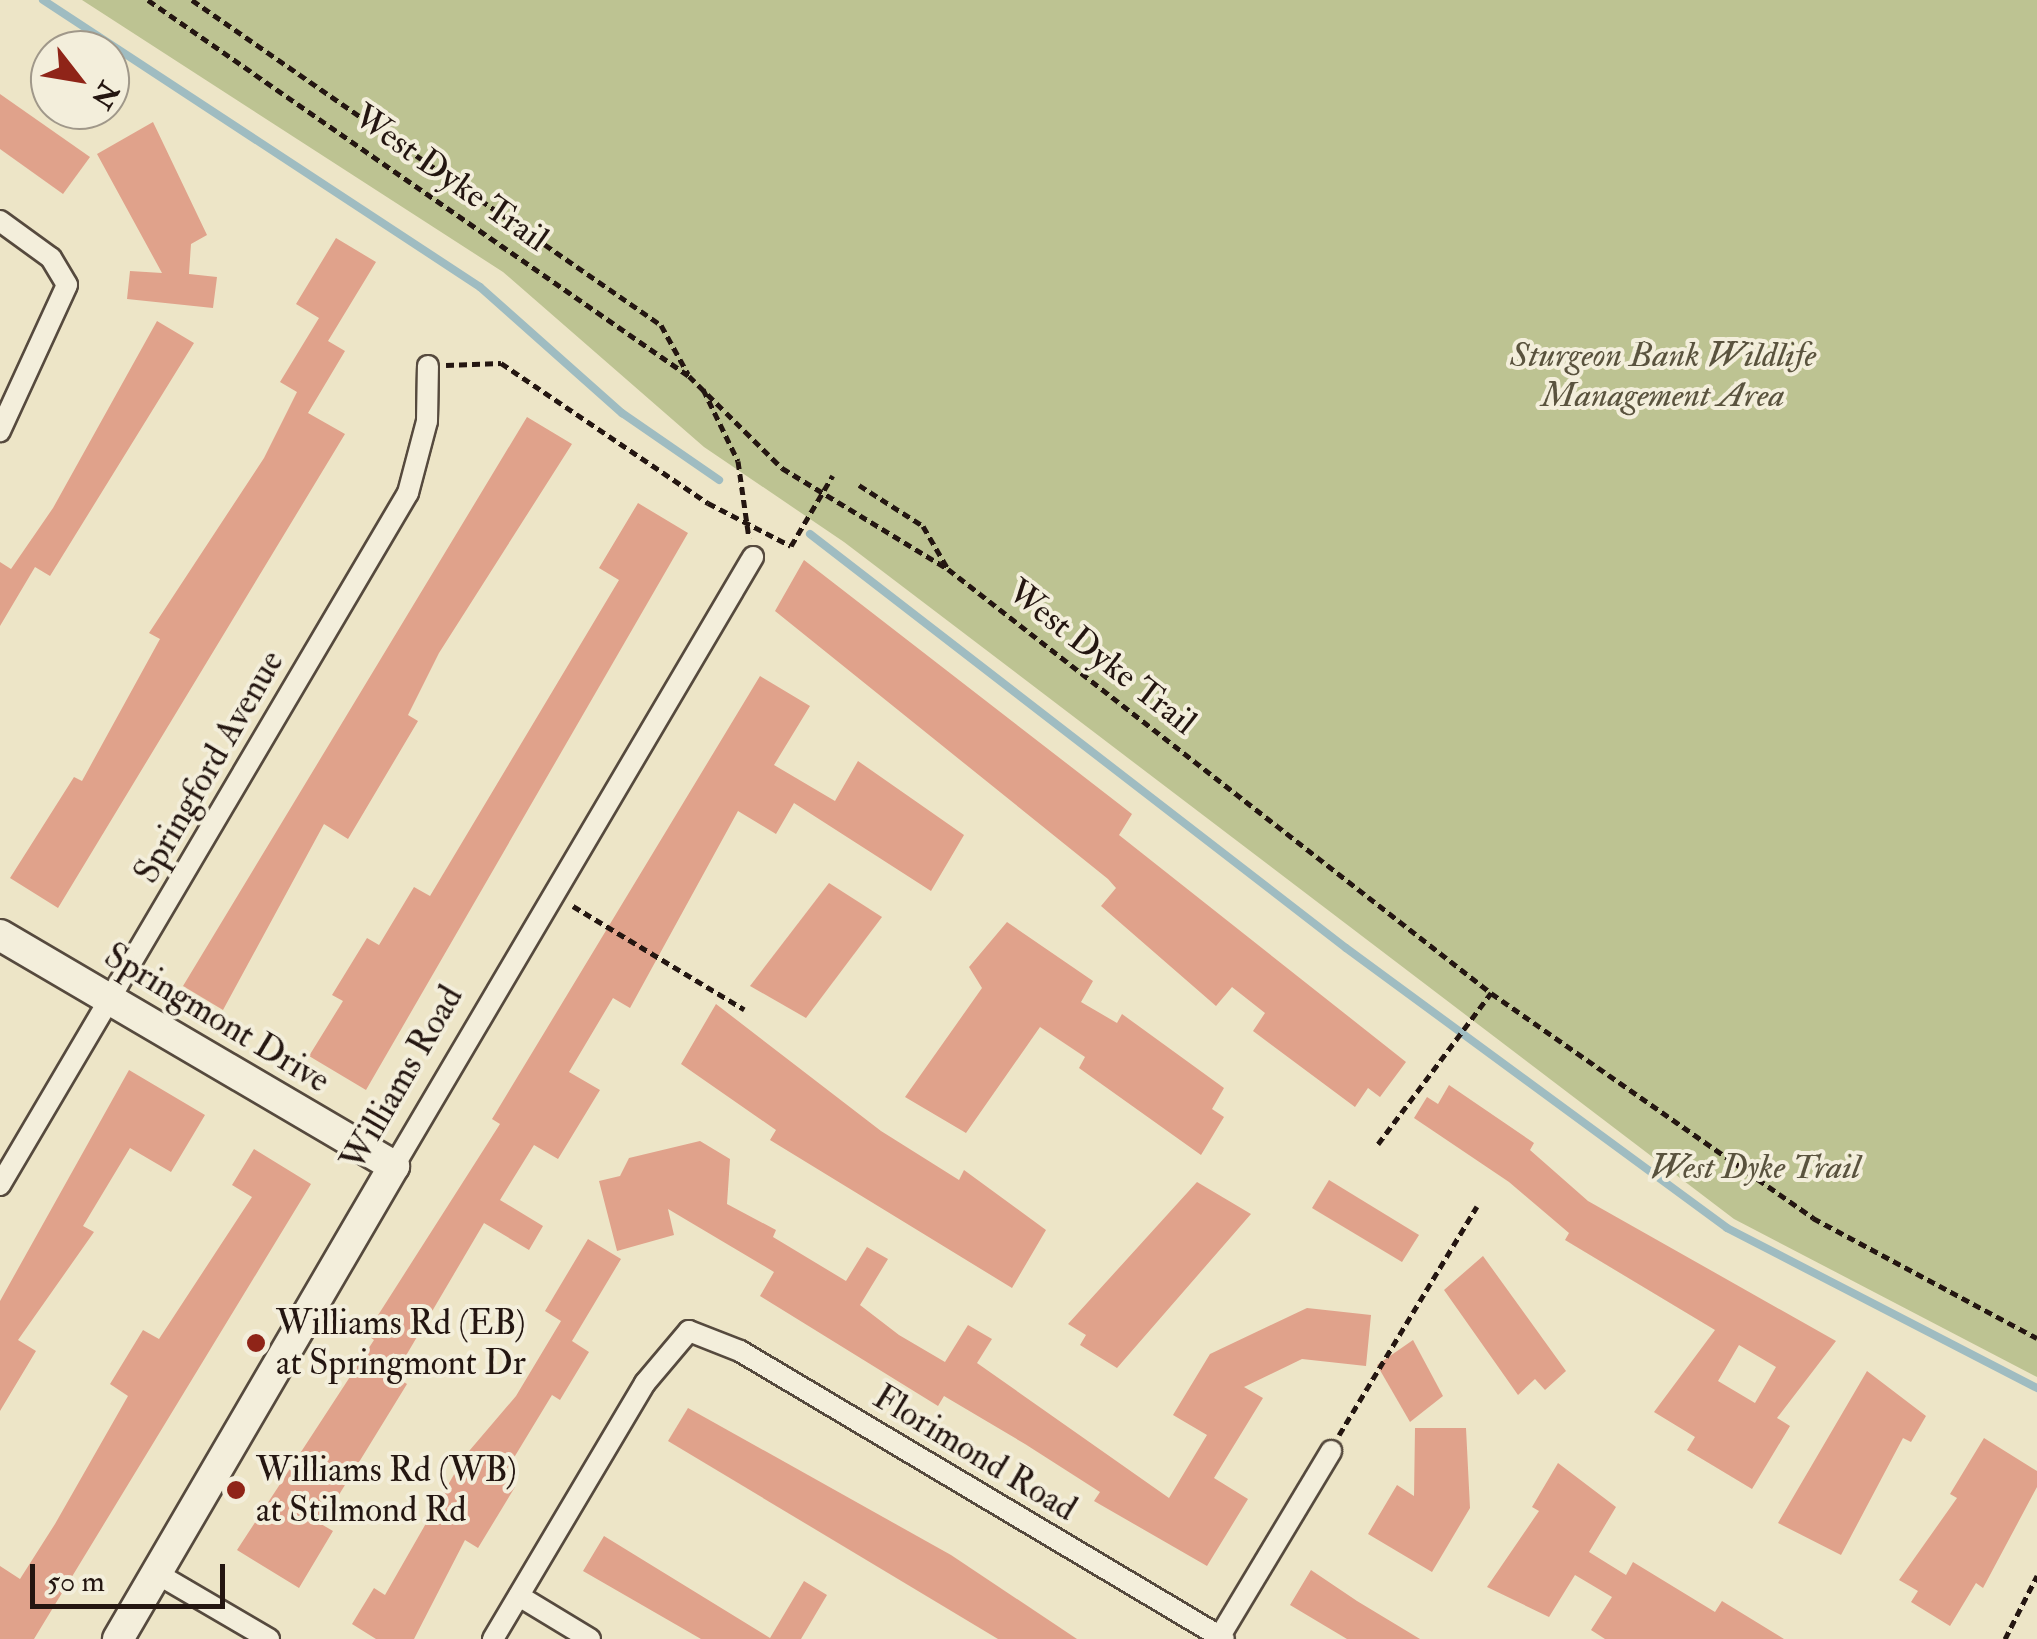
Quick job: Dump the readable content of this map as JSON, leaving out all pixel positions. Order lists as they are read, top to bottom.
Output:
{
  "streets": {
    "street": [
      "Springford Avenue",
      "Springmont Drive",
      "Williams Road",
      "Florimond Road"
    ],
    "path": ["West Dyke Trail"]
  },
  "crossings": [
    ["Springford Avenue", "Springmont Drive"],
    ["Springmont Drive", "Williams Road"]
  ],
  "parks": ["Sturgeon Bank Wildlife Management Area", "West Dyke Trail"],
  "places": ["Williams Rd (EB) at Springmont Dr", "Williams Rd (WB) at Stilmond Rd"],
  "scale_bar": "50 m",
  "north": "bottom right"
}
